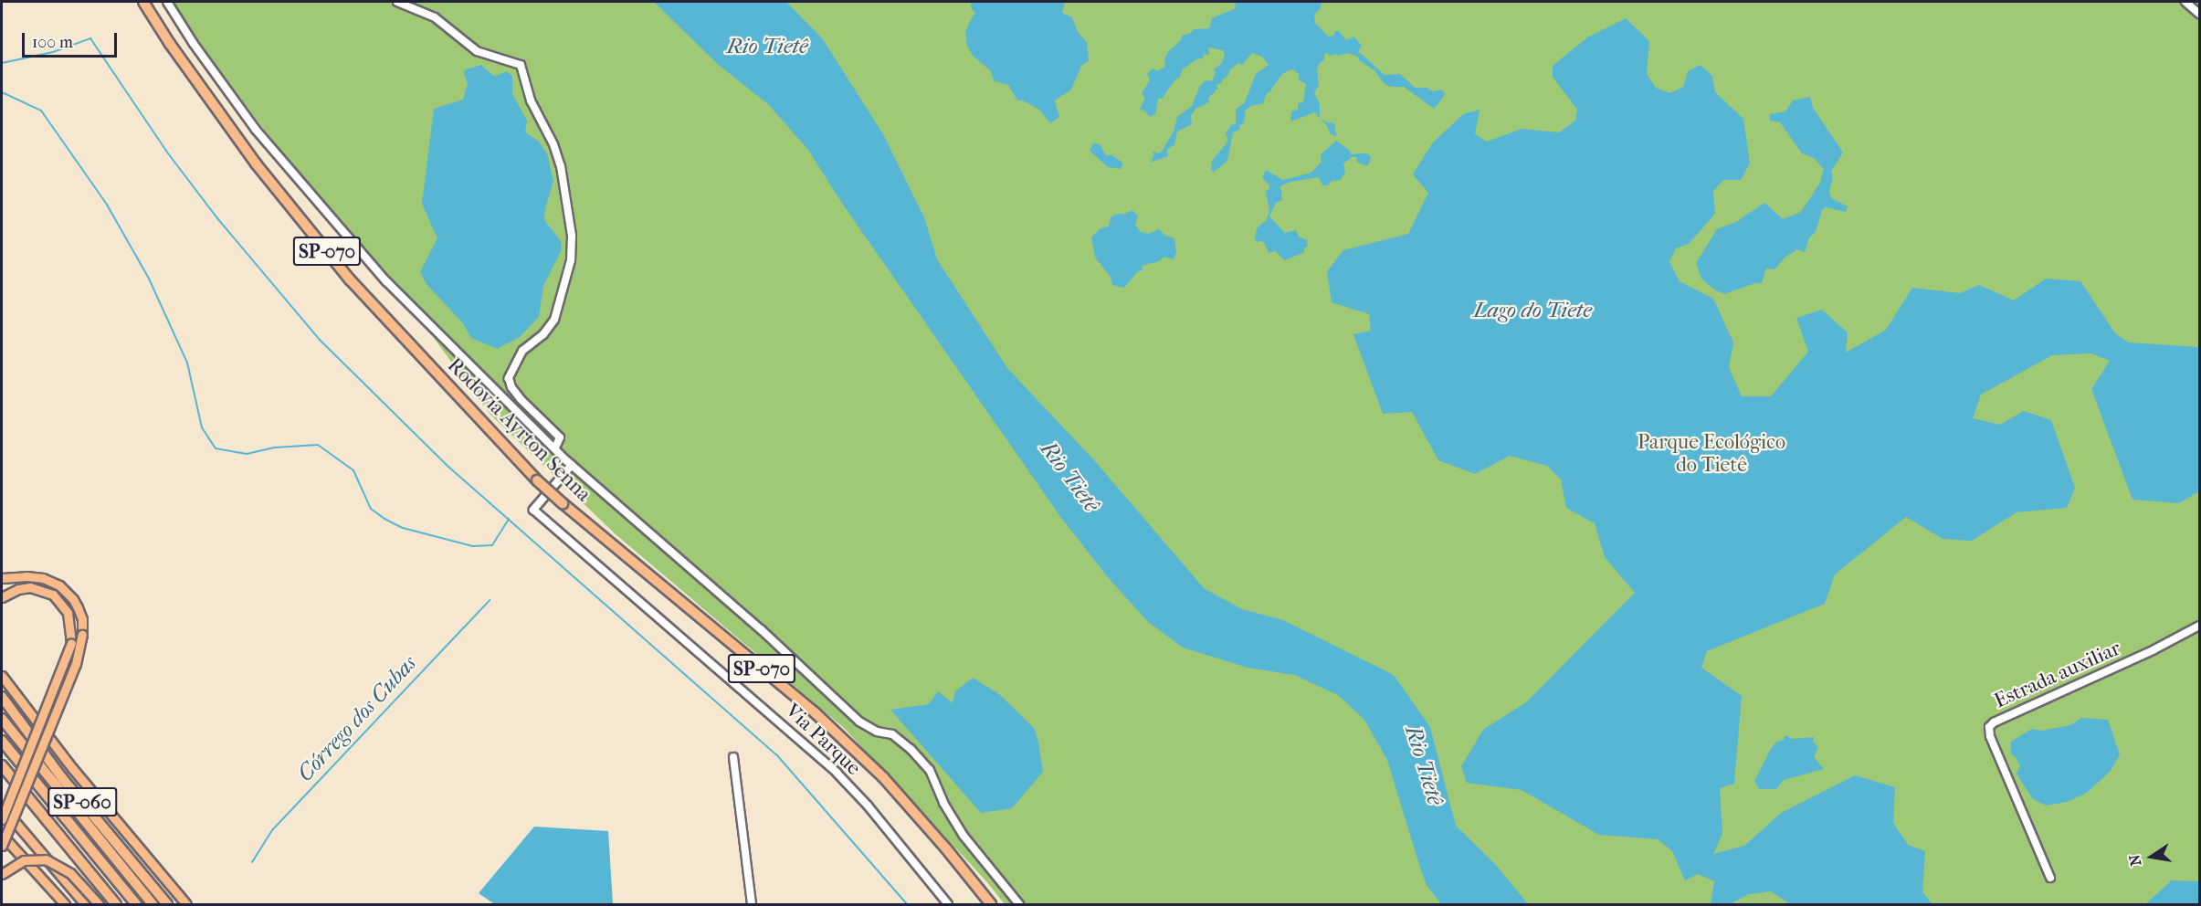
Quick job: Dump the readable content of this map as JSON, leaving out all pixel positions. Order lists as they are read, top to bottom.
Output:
{
  "streets": {
    "highway": ["SP-070", "Rodovia Ayrton Senna", "SP-060"],
    "street": ["Estrada auxiliar", "Via Parque"]
  },
  "water": ["Rio Tietê", "Lago do Tiete", "Córrego dos Cubas"],
  "parks": ["Parque Ecológico do Tietê"],
  "scale_bar": "100 m",
  "north": "left"
}
